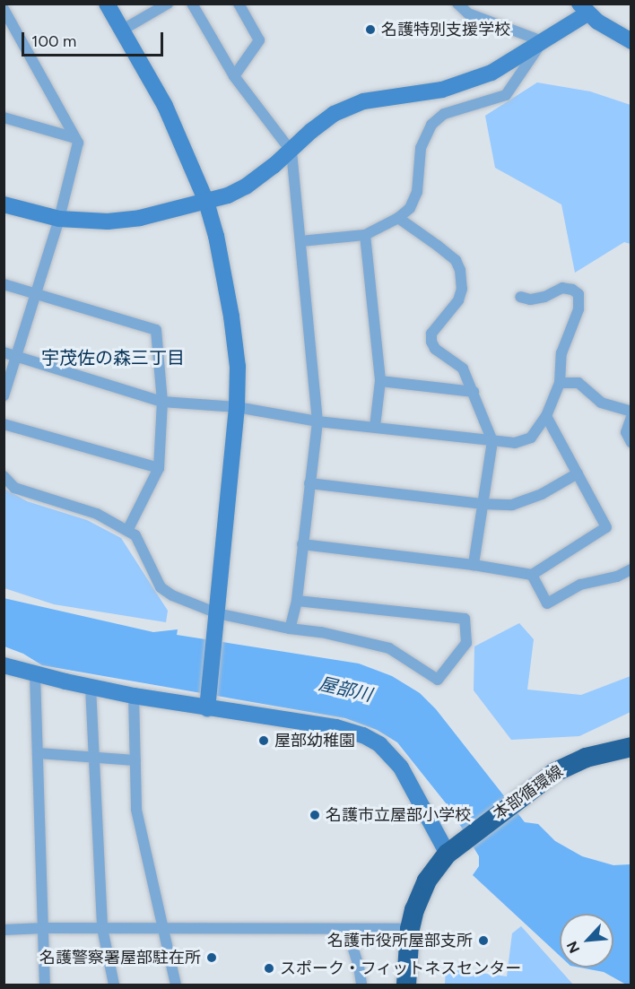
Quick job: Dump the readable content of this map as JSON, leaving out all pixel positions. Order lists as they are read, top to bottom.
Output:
{
  "streets": {
    "highway": ["本部循環線"]
  },
  "districts": ["宇茂佐の森三丁目"],
  "water": ["屋部川"],
  "places": [
    "名護特別支援学校",
    "屋部幼稚園",
    "名護市立屋部小学校",
    "名護市役所屋部支所",
    "名護警察署屋部駐在所",
    "スポーク・フィットネスセンター"
  ],
  "scale_bar": "100 m",
  "north": "bottom left"
}
